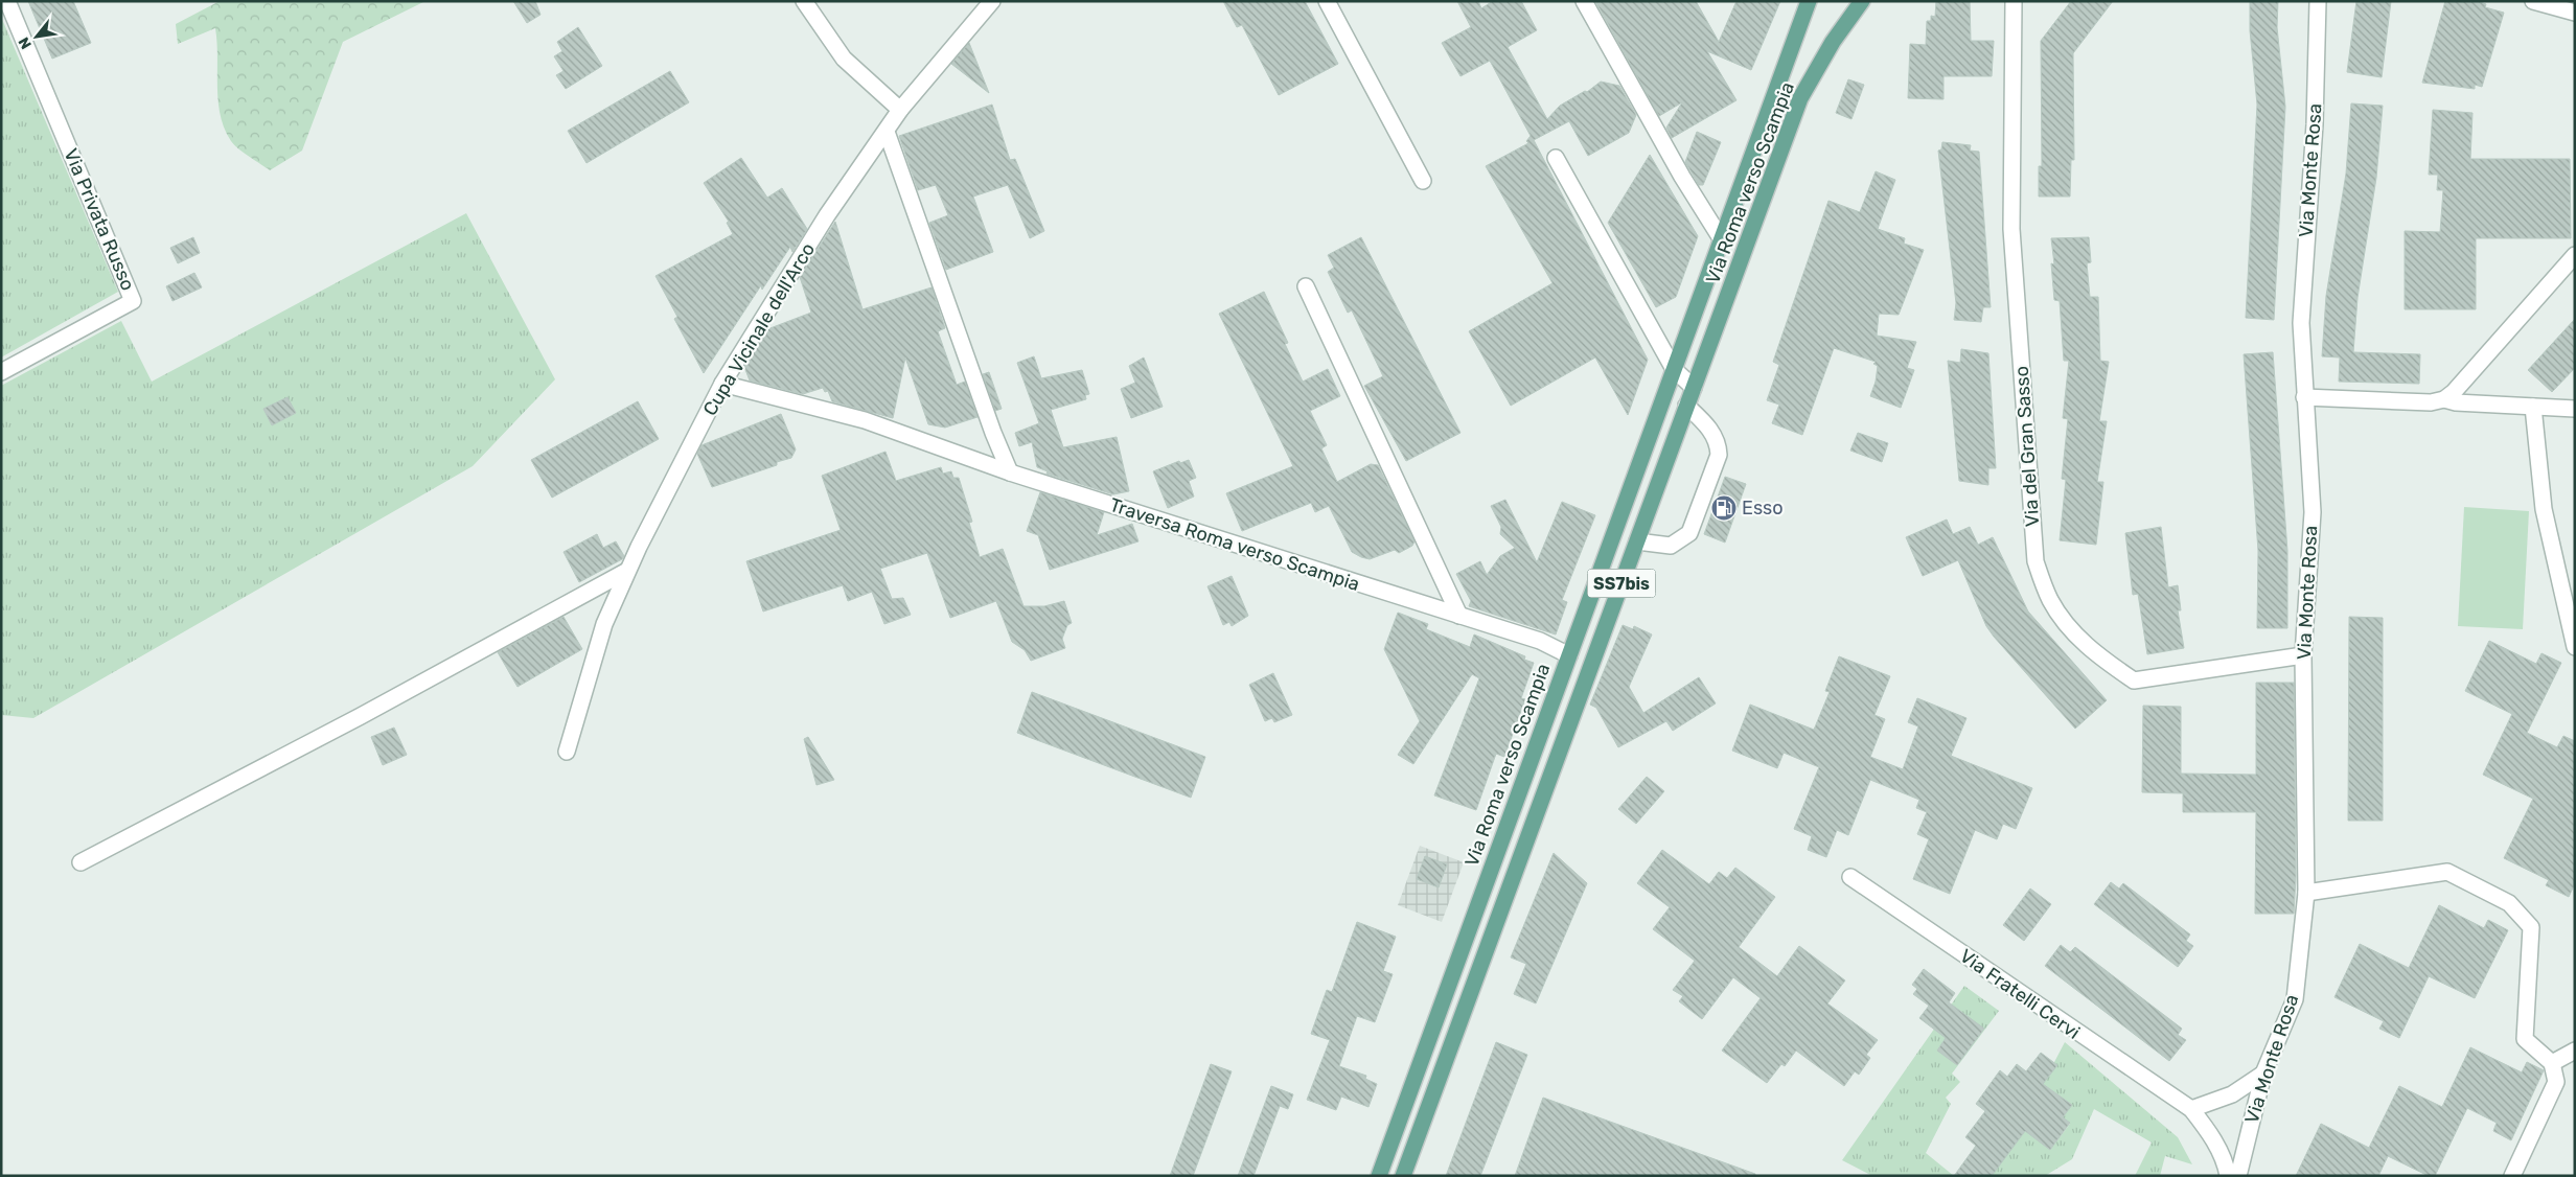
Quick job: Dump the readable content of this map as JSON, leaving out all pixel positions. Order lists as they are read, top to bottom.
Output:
{
  "streets": {
    "main road": ["Via Roma verso Scampia", "SS7bis"],
    "street": [
      "Via Monte Rosa",
      "Via Privata Russo",
      "Cupa Vicinale dell'Arco",
      "Via del Gran Sasso",
      "Traversa Roma verso Scampia",
      "Via Fratelli Cervi"
    ]
  },
  "crossings": [
    ["Via Monte Rosa", "Via del Gran Sasso"],
    ["Via Roma verso Scampia", "Traversa Roma verso Scampia"],
    ["Cupa Vicinale dell'Arco", "Traversa Roma verso Scampia"]
  ],
  "places": {
    "fuel station": ["Esso"]
  },
  "north": "bottom left"
}
